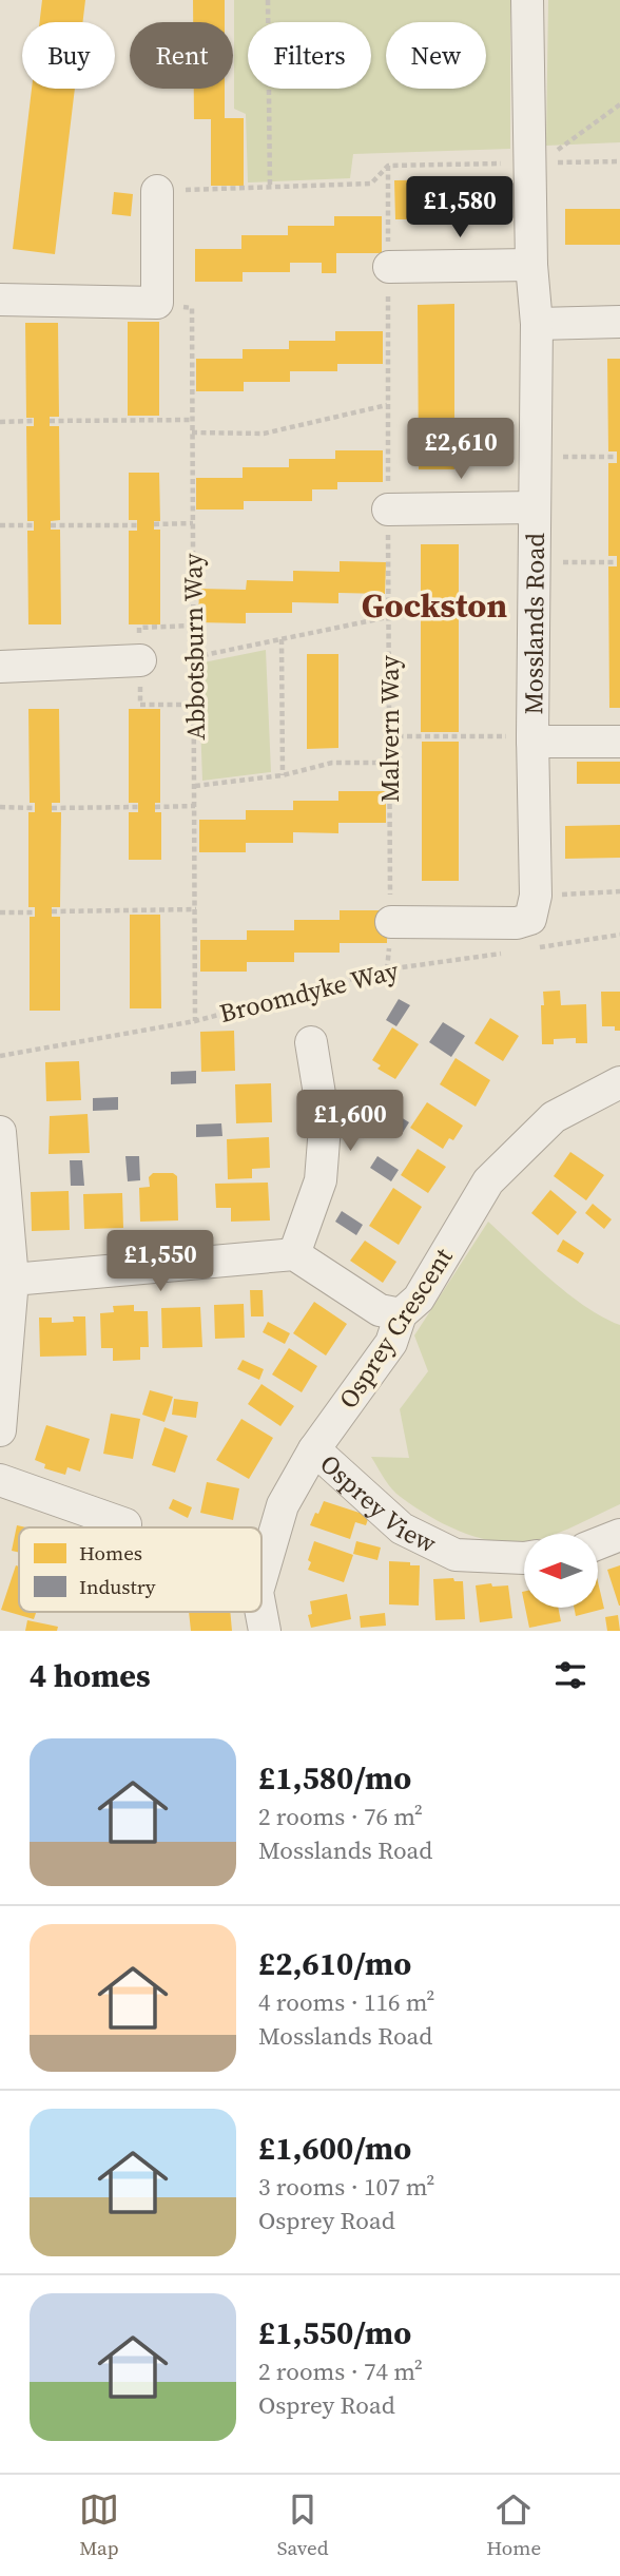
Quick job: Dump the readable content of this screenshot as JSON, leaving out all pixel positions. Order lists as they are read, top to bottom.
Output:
{
  "streets": {
    "street": ["Mosslands Road", "Osprey Crescent", "Osprey View"],
    "path": ["Abbotsburn Way", "Malvern Way", "Broomdyke Way"]
  },
  "crossings": [
    ["Mosslands Road", "Malvern Way"],
    ["Abbotsburn Way", "Broomdyke Way"],
    ["Malvern Way", "Broomdyke Way"],
    ["Osprey Crescent", "Osprey View"]
  ],
  "districts": ["Gockston"],
  "legend": ["Homes", "Industry"],
  "north": "left",
  "page": {
    "chip": [
      "Buy",
      "Rent",
      "Filters",
      "New"
    ],
    "price": [
      "£1,580",
      "£2,610",
      "£1,600",
      "£1,550"
    ],
    "heading": "4 homes",
    "list": [
      {
        "name": "£1,580/mo",
        "note": "2 rooms · 76 m² · Mosslands Road"
      },
      {
        "name": "£2,610/mo",
        "note": "4 rooms · 116 m² · Mosslands Road"
      },
      {
        "name": "£1,600/mo",
        "note": "3 rooms · 107 m² · Osprey Road"
      },
      {
        "name": "£1,550/mo",
        "note": "2 rooms · 74 m² · Osprey Road"
      }
    ],
    "tabs": ["Map", "Saved", "Home"]
  }
}
